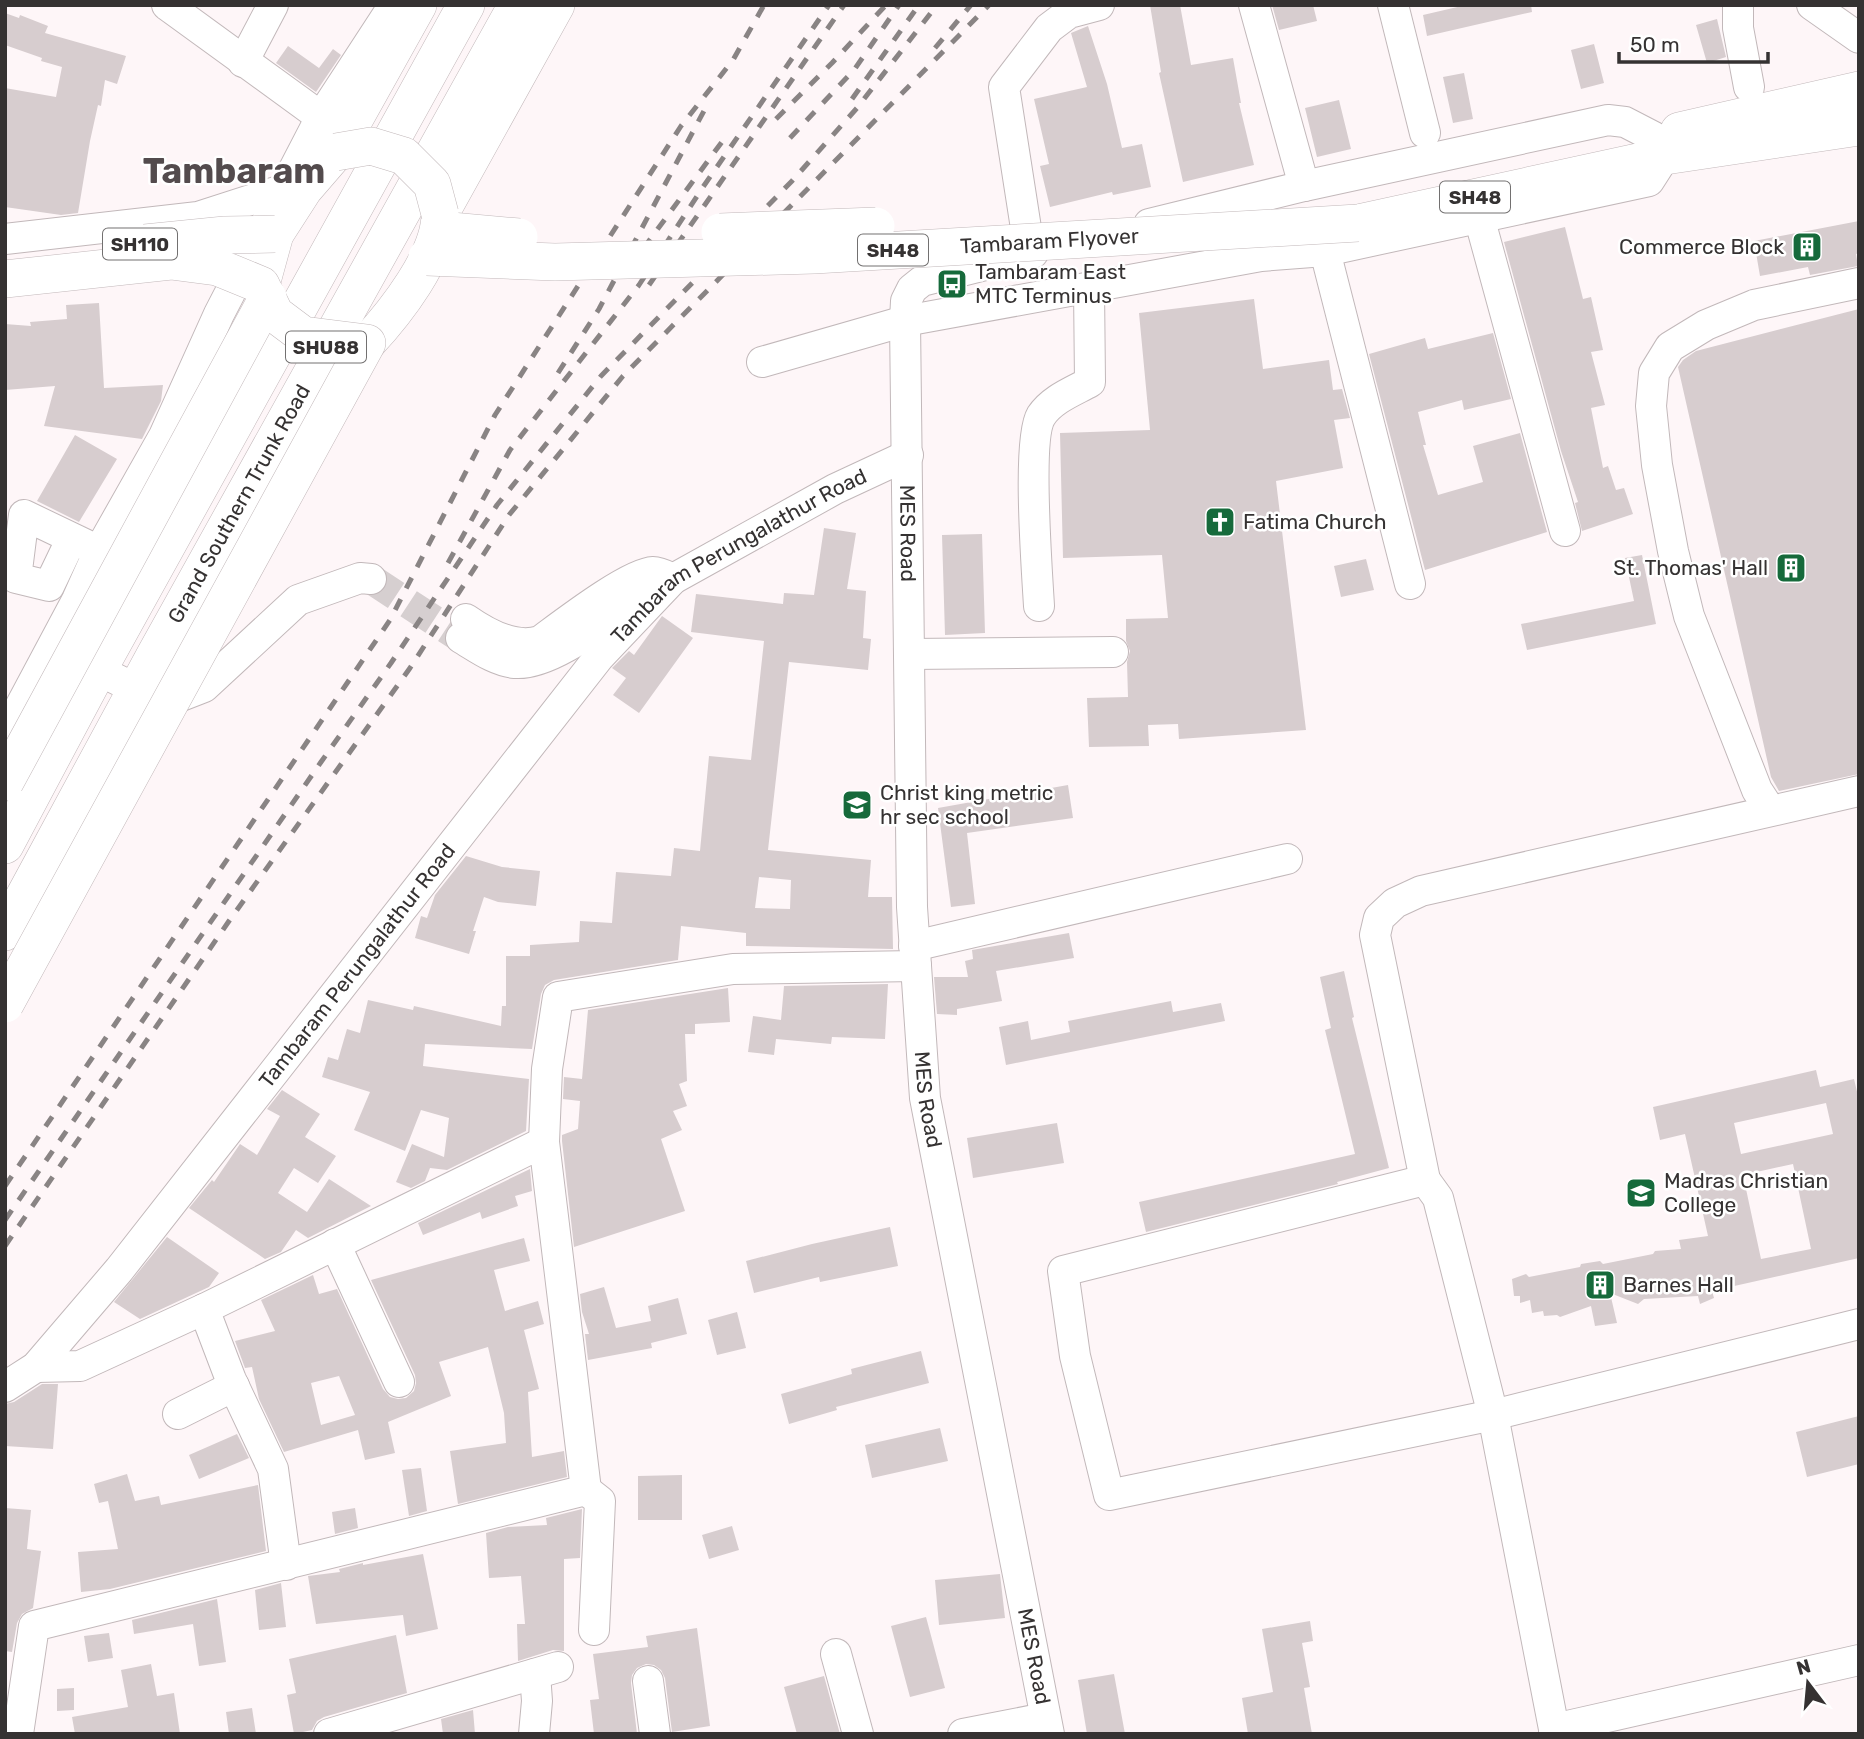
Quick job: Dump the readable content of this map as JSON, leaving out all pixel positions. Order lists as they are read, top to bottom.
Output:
{
  "streets": {
    "main road": [
      "SH48",
      "Tambaram Flyover",
      "SH110",
      "SHU88",
      "Grand Southern Trunk Road"
    ],
    "street": ["MES Road", "Tambaram Perungalathur Road"]
  },
  "crossings": [
    ["SH48", "Tambaram Flyover"],
    ["Tambaram Flyover", "SH110"],
    ["MES Road", "Tambaram Perungalathur Road"]
  ],
  "districts": ["Tambaram"],
  "places": {
    "building": ["Commerce Block", "St. Thomas' Hall", "Barnes Hall"],
    "bus stop": ["Tambaram East MTC Terminus"],
    "church": ["Fatima Church"],
    "school or university": ["Christ king metric hr sec school", "Madras Christian College"]
  },
  "scale_bar": "50 m",
  "north": "top"
}
